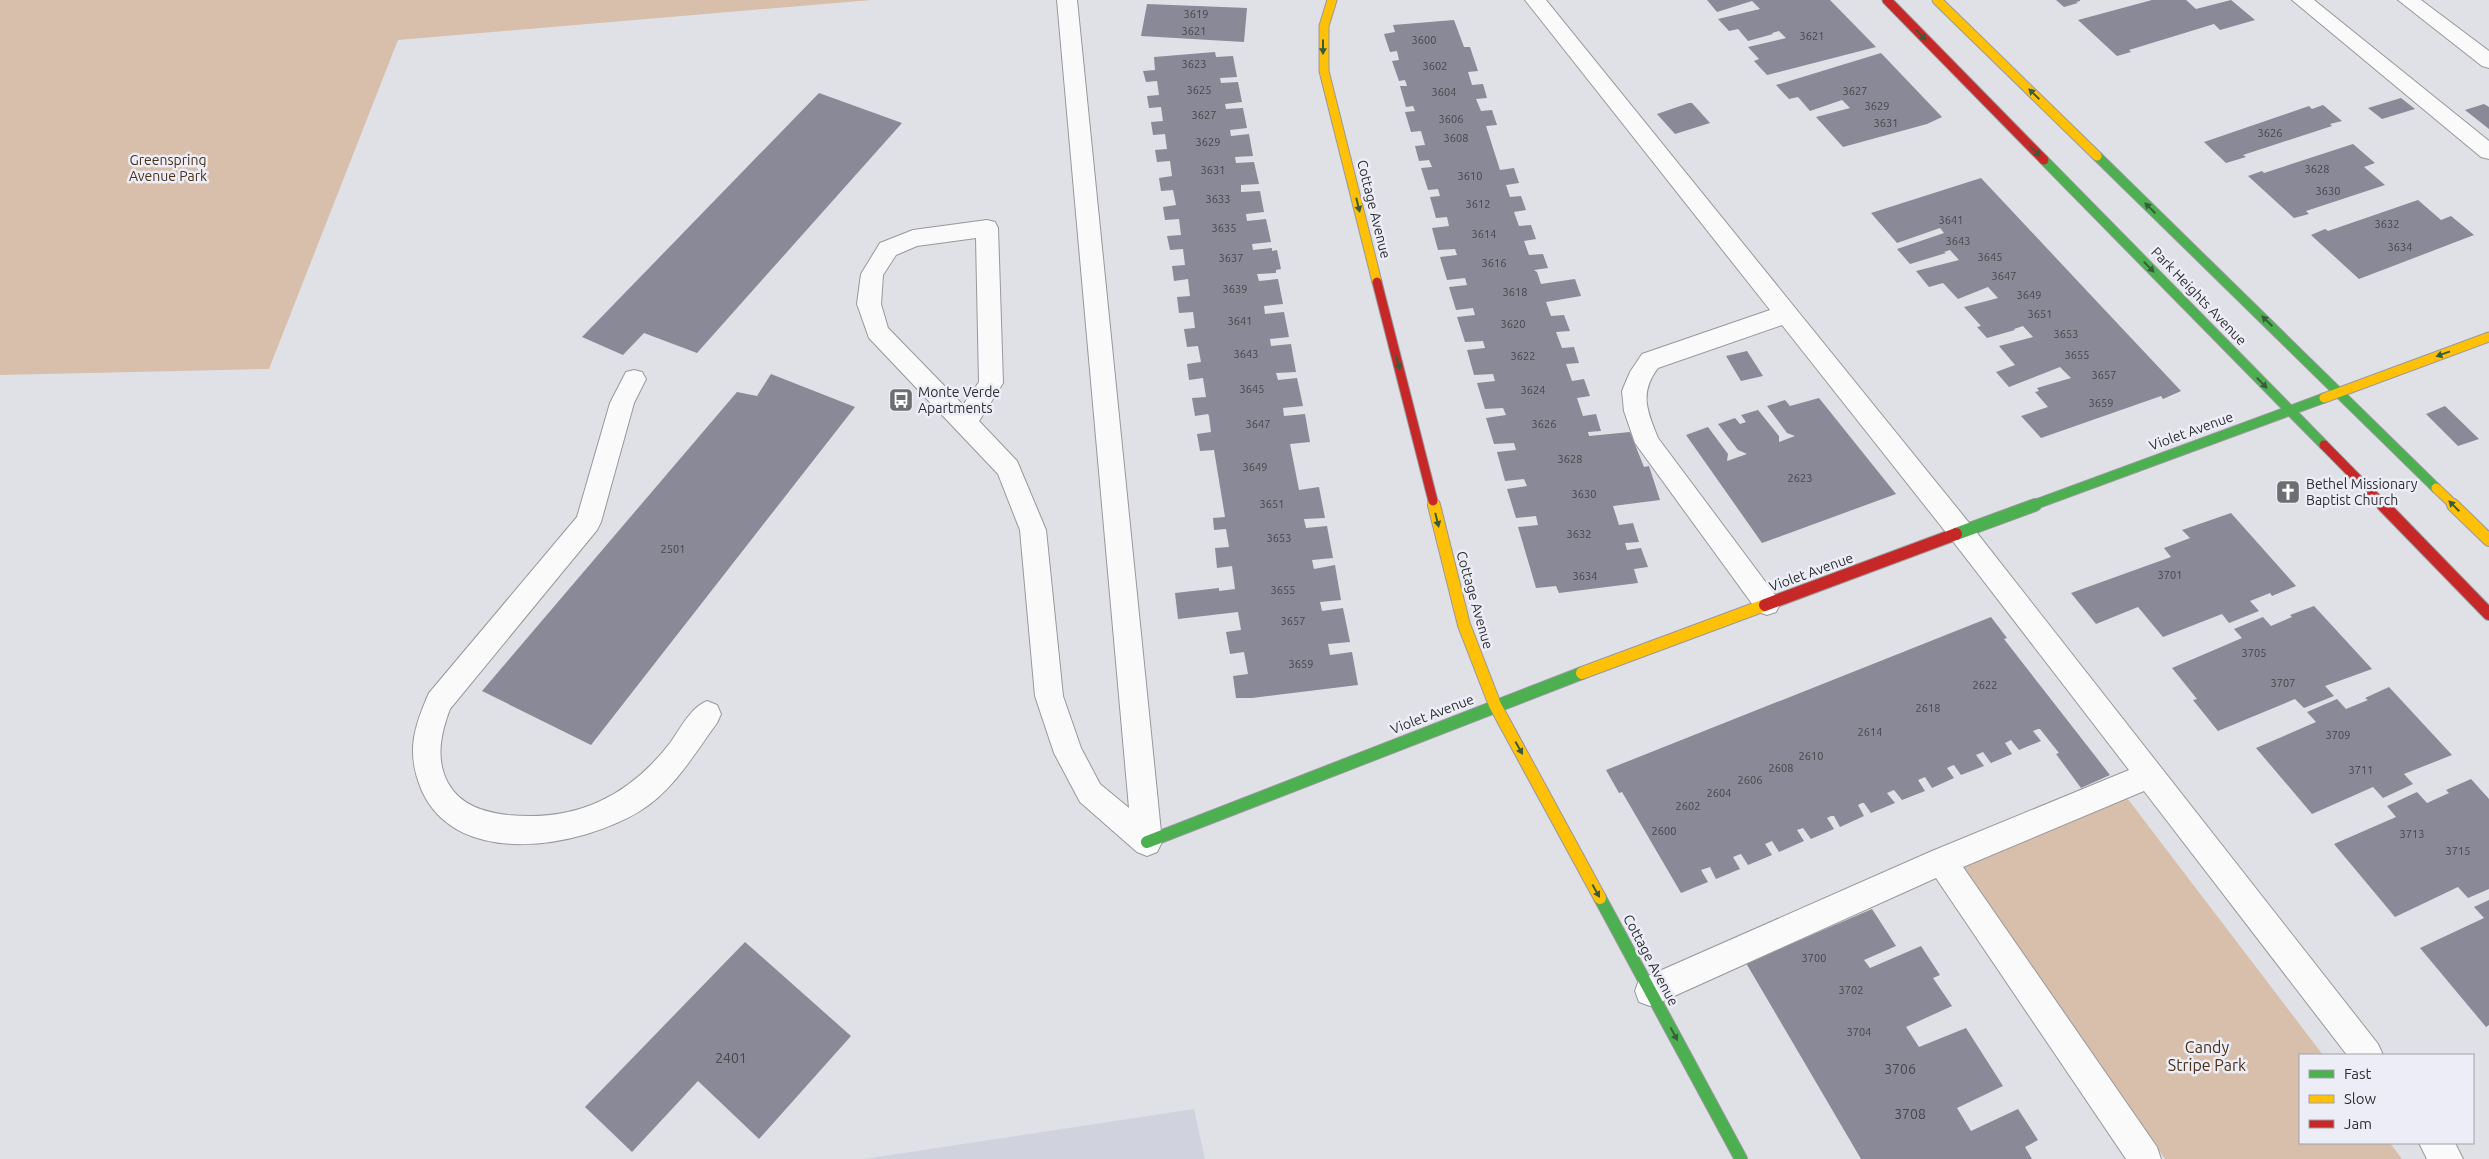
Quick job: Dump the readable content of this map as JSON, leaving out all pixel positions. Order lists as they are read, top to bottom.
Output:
{
  "streets": {
    "street": ["Cottage Avenue", "Park Heights Avenue", "Violet Avenue"]
  },
  "crossings": [
    ["Cottage Avenue", "Violet Avenue"],
    ["Park Heights Avenue", "Violet Avenue"]
  ],
  "one_way": ["Cottage Avenue"],
  "parks": ["Greenspring Avenue Park", "Candy Stripe Park"],
  "places": {
    "bus stop": ["Monte Verde Apartments"],
    "church": ["Bethel Missionary Baptist Church"]
  },
  "house_numbers": [
    "3619",
    "3621",
    "3621",
    "3600",
    "3623",
    "3602",
    "3625",
    "3627",
    "3604",
    "3629",
    "3627",
    "3606",
    "3631",
    "3626",
    "3608",
    "3629",
    "3628",
    "3631",
    "3610",
    "3630",
    "3633",
    "3612",
    "3641",
    "3632",
    "3635",
    "3614",
    "3643",
    "3634",
    "3645",
    "3637",
    "3616",
    "3647",
    "3639",
    "3618",
    "3649",
    "3651",
    "3641",
    "3620",
    "3653",
    "3643",
    "3655",
    "3622",
    "3657",
    "3645",
    "3624",
    "3659",
    "3647",
    "3626",
    "3628",
    "3649",
    "2623",
    "3630",
    "3651",
    "3632",
    "3653",
    "2501",
    "3701",
    "3634",
    "3655",
    "3657",
    "3705",
    "3659",
    "3707",
    "2622",
    "2618",
    "2614",
    "3709",
    "2610",
    "2608",
    "3711",
    "2606",
    "2604",
    "2602",
    "2600",
    "3713",
    "3715",
    "3700",
    "3702",
    "3704",
    "2401",
    "3706",
    "3708"
  ],
  "legend": ["Fast", "Slow", "Jam"]
}
